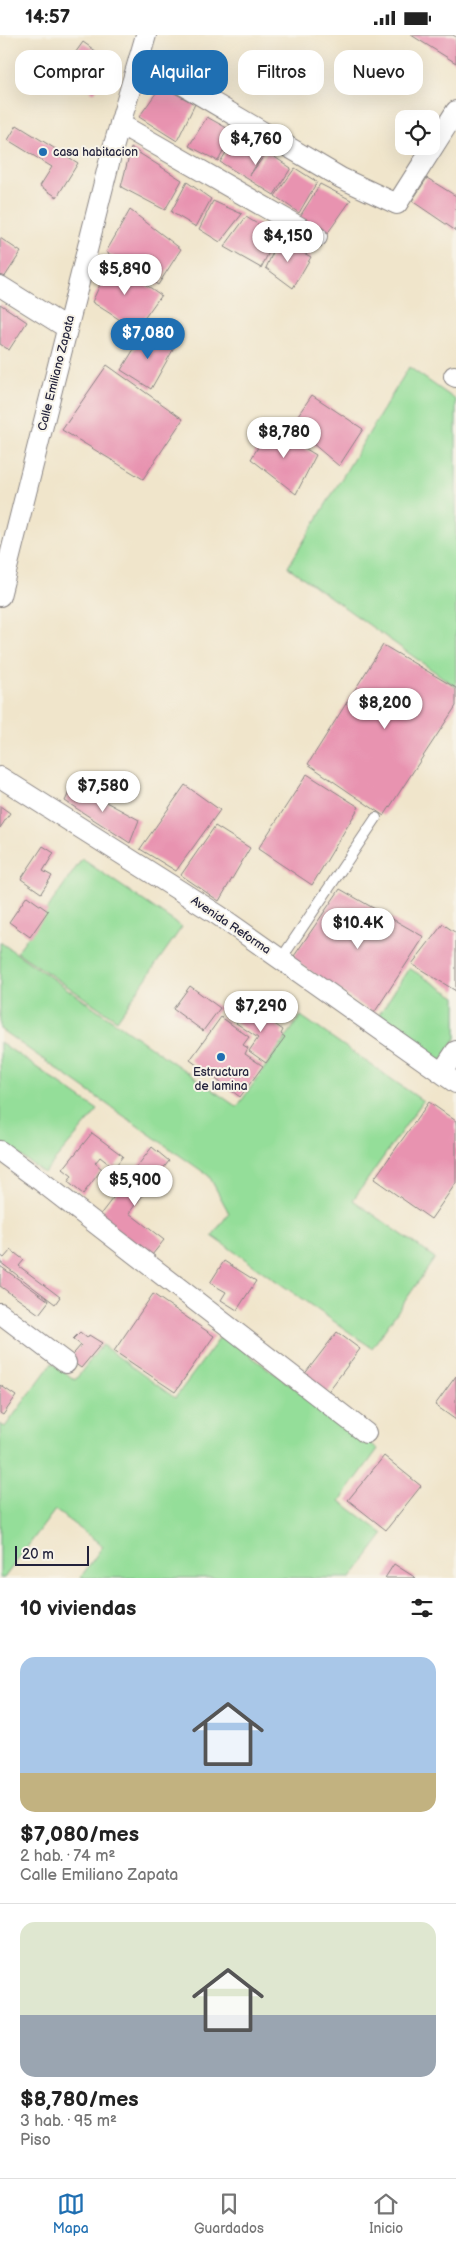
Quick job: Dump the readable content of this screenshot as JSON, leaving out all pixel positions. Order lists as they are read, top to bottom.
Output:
{
  "streets": {
    "street": ["Calle Emiliano Zapata", "Avenida Reforma"]
  },
  "places": ["casa habitacion", "Estructura de lamina"],
  "scale_bar": "20 m",
  "page": {
    "status": "14:57",
    "chip": [
      "Comprar",
      "Alquilar",
      "Filtros",
      "Nuevo"
    ],
    "price": [
      "$4,760",
      "$4,150",
      "$5,890",
      "$7,080",
      "$8,780",
      "$8,200",
      "$7,580",
      "$10.4K",
      "$7,290",
      "$5,900"
    ],
    "scale": "20 m",
    "heading": "10 viviendas",
    "list": [
      {
        "name": "$7,080/mes",
        "note": "2 hab. · 74 m² · Calle Emiliano Zapata"
      },
      {
        "name": "$8,780/mes",
        "note": "3 hab. · 95 m² · Piso"
      }
    ],
    "tabs": ["Mapa", "Guardados", "Inicio"]
  }
}
